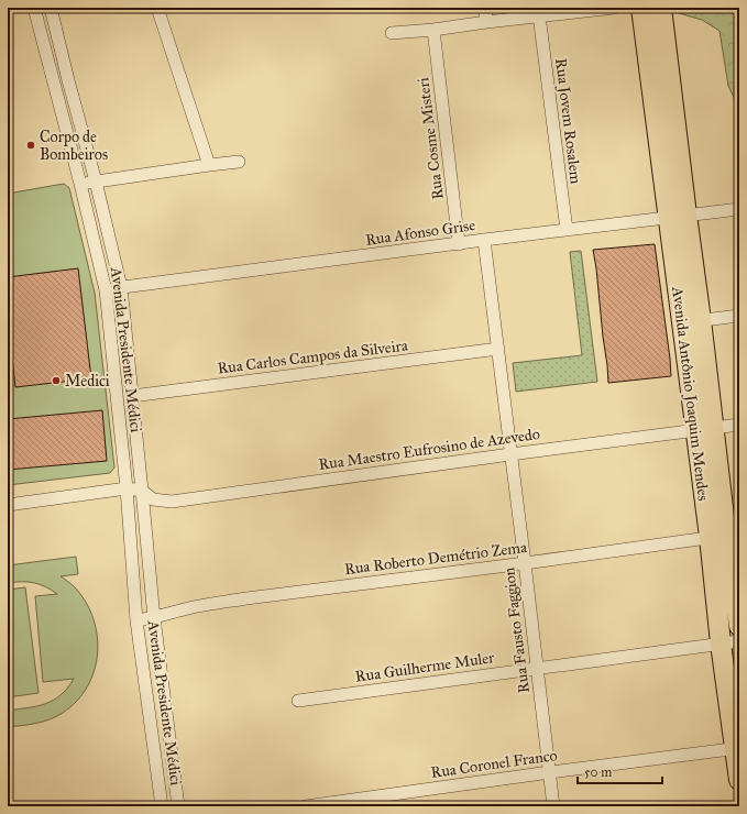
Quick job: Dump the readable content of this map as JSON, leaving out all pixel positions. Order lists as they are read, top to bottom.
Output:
{
  "streets": {
    "main road": ["Avenida Antônio Joaquim Mendes"],
    "street": [
      "Rua Jovem Rosalem",
      "Rua Cosme Misteri",
      "Rua Afonso Grise",
      "Avenida Presidente Médici",
      "Rua Carlos Campos da Silveira",
      "Rua Maestro Eufrosino de Azevedo",
      "Rua Roberto Demétrio Zema",
      "Rua Fausto Faggion",
      "Rua Guilherme Muler",
      "Rua Coronel Franco"
    ]
  },
  "crossings": [
    ["Rua Jovem Rosalem", "Rua Afonso Grise"],
    ["Rua Cosme Misteri", "Rua Afonso Grise"],
    ["Rua Afonso Grise", "Avenida Presidente Médici"],
    ["Rua Afonso Grise", "Avenida Antônio Joaquim Mendes"],
    ["Rua Afonso Grise", "Rua Fausto Faggion"],
    ["Avenida Presidente Médici", "Rua Carlos Campos da Silveira"],
    ["Avenida Presidente Médici", "Rua Maestro Eufrosino de Azevedo"],
    ["Avenida Presidente Médici", "Rua Roberto Demétrio Zema"],
    ["Rua Carlos Campos da Silveira", "Rua Fausto Faggion"],
    ["Avenida Antônio Joaquim Mendes", "Rua Maestro Eufrosino de Azevedo"],
    ["Avenida Antônio Joaquim Mendes", "Rua Roberto Demétrio Zema"],
    ["Avenida Antônio Joaquim Mendes", "Rua Guilherme Muler"],
    ["Avenida Antônio Joaquim Mendes", "Rua Coronel Franco"],
    ["Rua Maestro Eufrosino de Azevedo", "Rua Fausto Faggion"],
    ["Rua Roberto Demétrio Zema", "Rua Fausto Faggion"],
    ["Rua Fausto Faggion", "Rua Guilherme Muler"],
    ["Rua Fausto Faggion", "Rua Coronel Franco"]
  ],
  "places": ["Corpo de Bombeiros", "Medici"],
  "scale_bar": "50 m"
}
